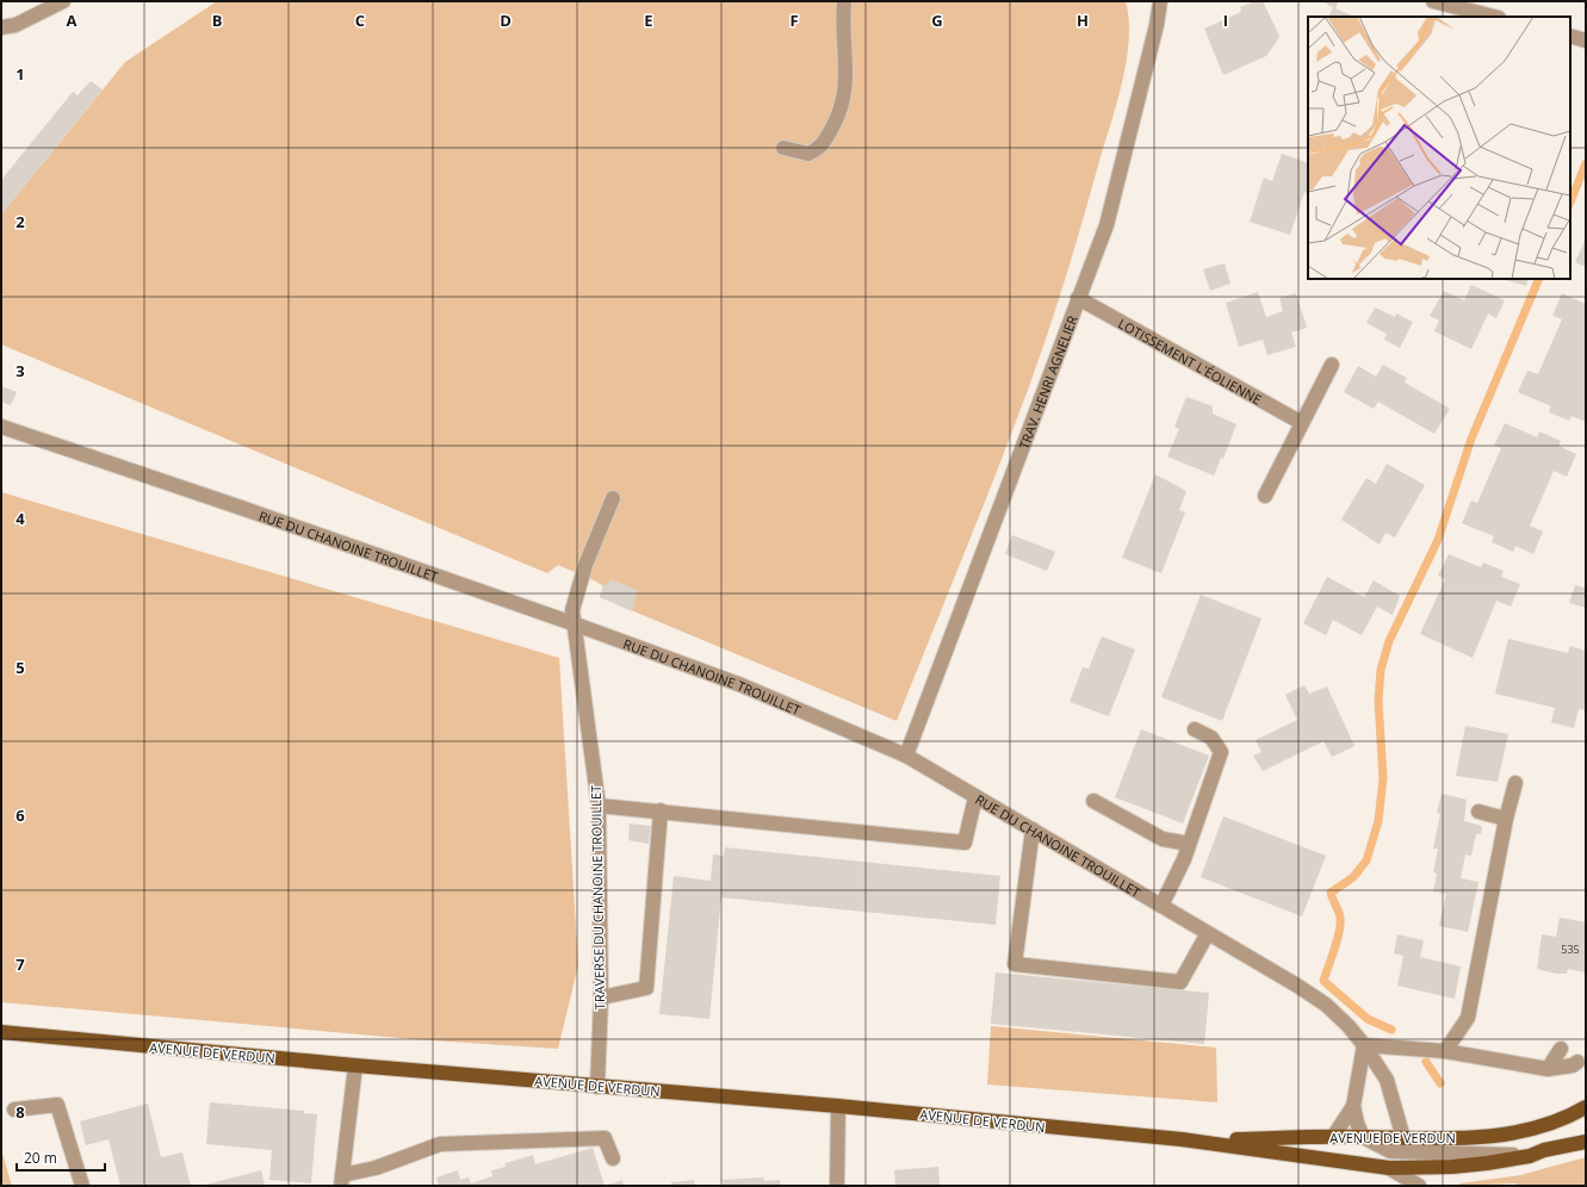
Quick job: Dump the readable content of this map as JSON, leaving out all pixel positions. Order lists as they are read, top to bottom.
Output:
{
  "streets": {
    "main road": ["AVENUE DE VERDUN"],
    "street": [
      "LOTISSEMENT L'ÉOLIENNE",
      "TRAV. HENRI AGNELIER",
      "RUE DU CHANOINE TROUILLET",
      "TRAVERSE DU CHANOINE TROUILLET"
    ]
  },
  "crossings": [
    ["LOTISSEMENT L'ÉOLIENNE", "TRAV. HENRI AGNELIER"],
    ["TRAV. HENRI AGNELIER", "RUE DU CHANOINE TROUILLET"],
    ["RUE DU CHANOINE TROUILLET", "TRAVERSE DU CHANOINE TROUILLET"],
    ["RUE DU CHANOINE TROUILLET", "AVENUE DE VERDUN"],
    ["TRAVERSE DU CHANOINE TROUILLET", "AVENUE DE VERDUN"]
  ],
  "house_numbers": ["535"],
  "scale_bar": "20 m",
  "grid": {
    "columns": [
      "A",
      "B",
      "C",
      "D",
      "E",
      "F",
      "G",
      "H",
      "I"
    ],
    "rows": [
      "1",
      "2",
      "3",
      "4",
      "5",
      "6",
      "7",
      "8"
    ]
  }
}
